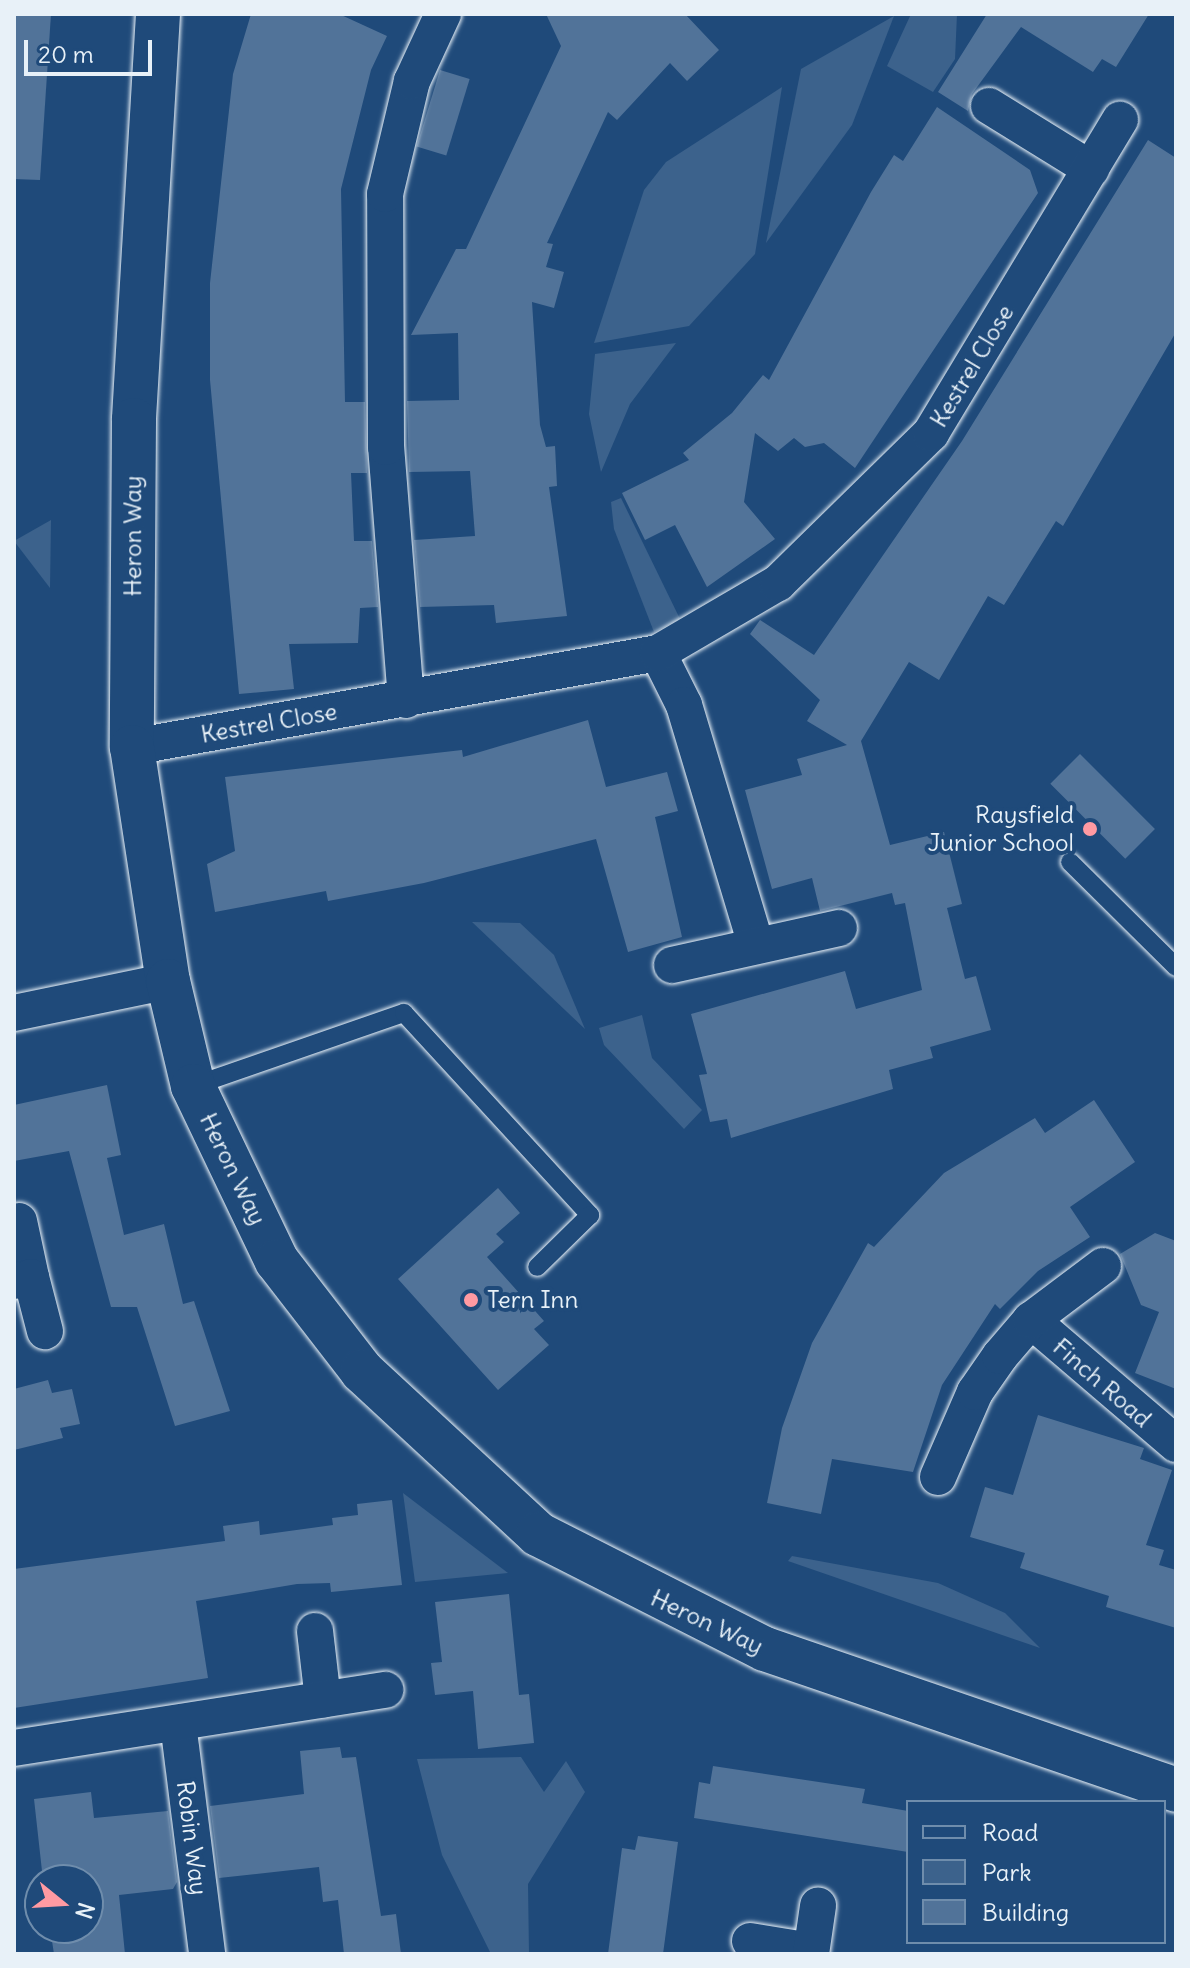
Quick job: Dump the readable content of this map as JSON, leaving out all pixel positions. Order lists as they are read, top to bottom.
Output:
{
  "streets": {
    "street": [
      "Kestrel Close",
      "Heron Way",
      "Finch Road",
      "Robin Way"
    ]
  },
  "crossings": [
    ["Kestrel Close", "Heron Way"]
  ],
  "places": ["Raysfield Junior School", "Tern Inn"],
  "legend": ["Road", "Park", "Building"],
  "scale_bar": "20 m",
  "north": "right"
}
